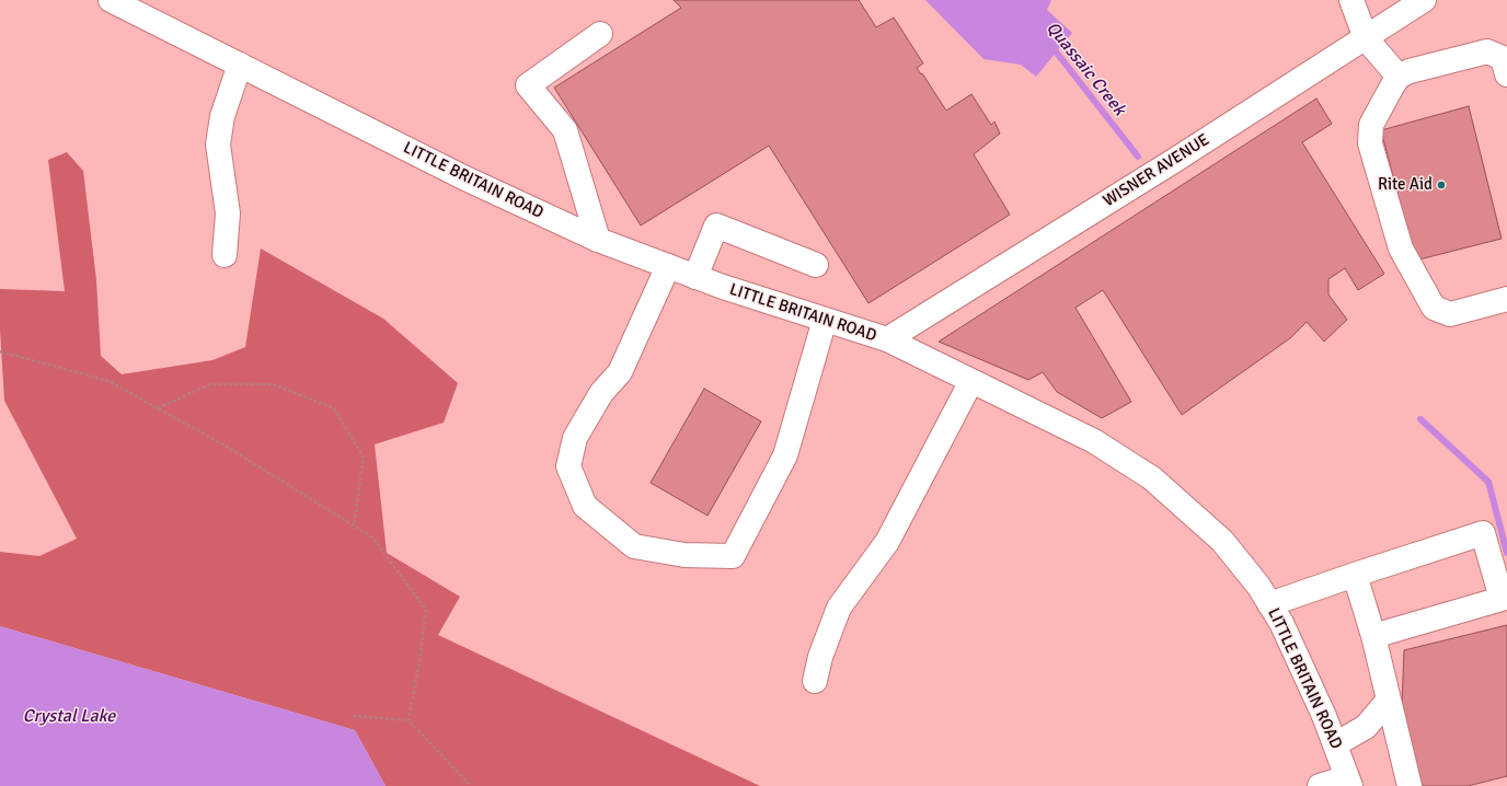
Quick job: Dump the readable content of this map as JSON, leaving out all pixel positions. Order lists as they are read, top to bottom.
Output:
{
  "streets": {
    "main road": ["WISNER AVENUE", "LITTLE BRITAIN ROAD"]
  },
  "crossings": [
    ["WISNER AVENUE", "LITTLE BRITAIN ROAD"]
  ],
  "water": ["Quassaic Creek", "Crystal Lake"],
  "places": ["Rite Aid"]
}
